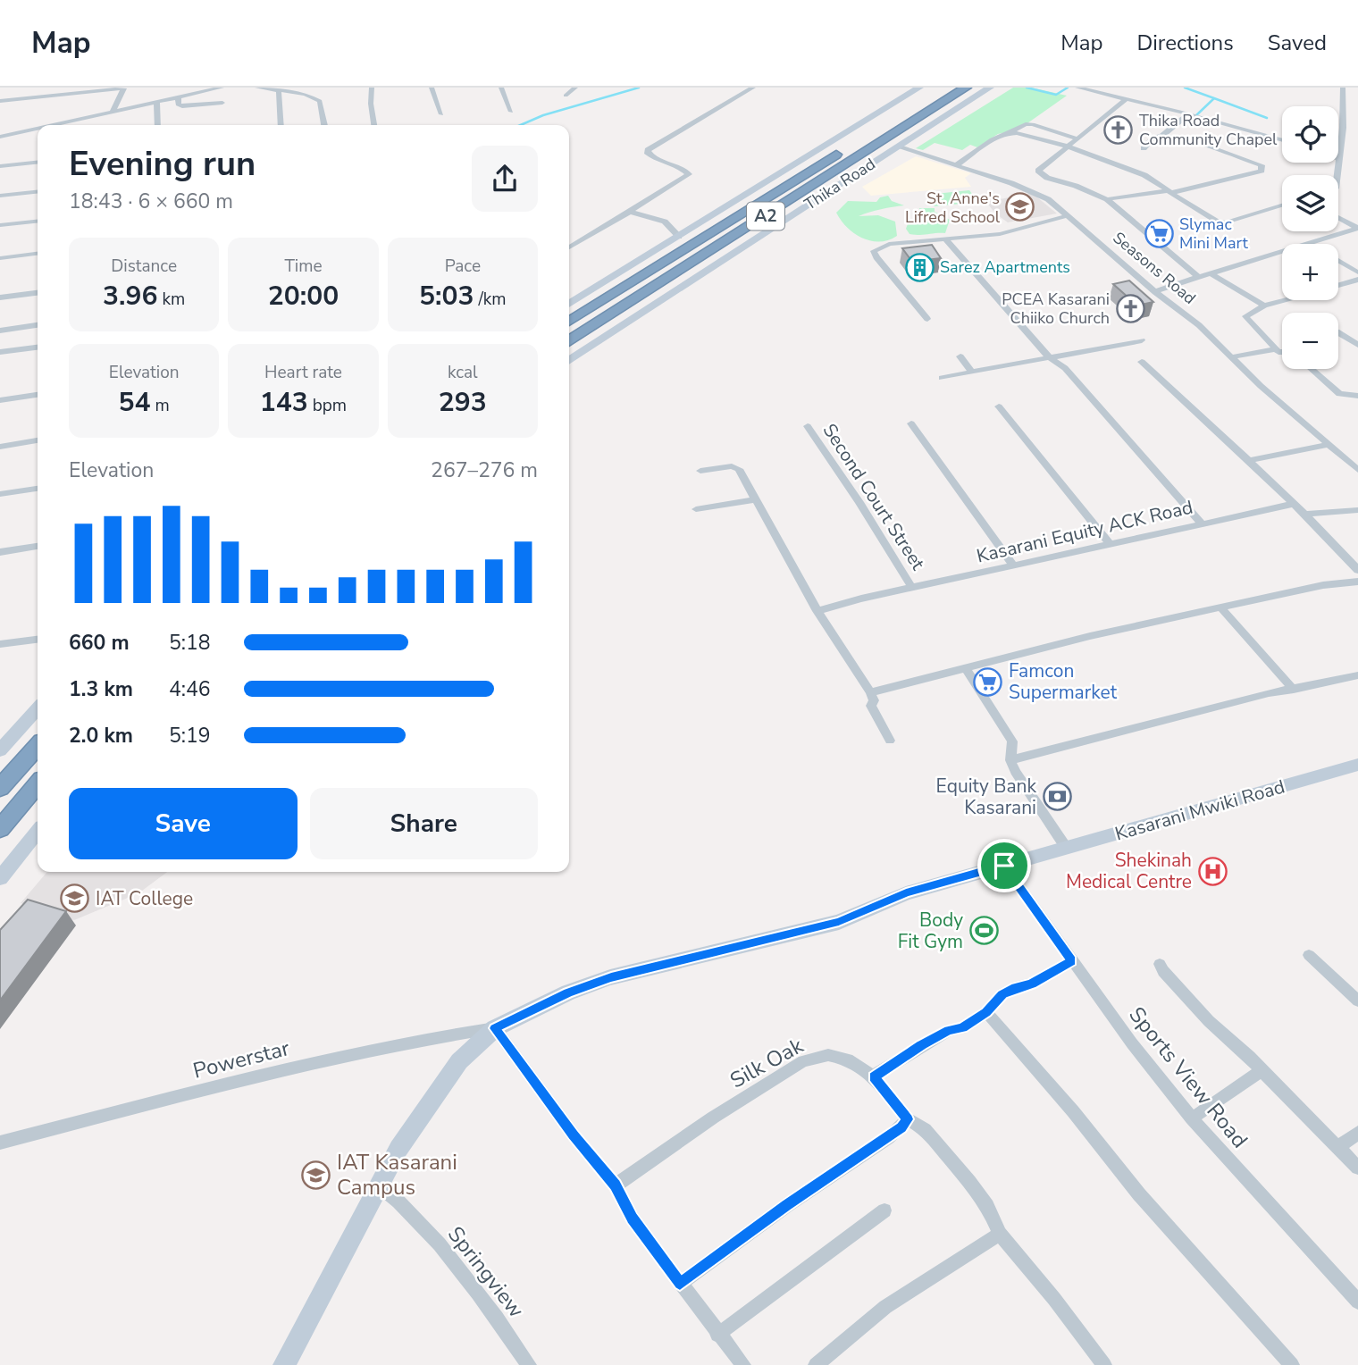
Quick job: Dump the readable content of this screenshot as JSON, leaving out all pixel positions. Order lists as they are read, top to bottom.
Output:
{
  "streets": {
    "highway": ["Thika Road", "A2"],
    "main road": ["Kasarani Mwiki Road"],
    "street": [
      "Seasons Road",
      "Second Court Street",
      "Kasarani Equity ACK Road",
      "Powerstar",
      "Silk Oak",
      "Sports View Road",
      "Springview"
    ]
  },
  "crossings": [
    ["Thika Road", "Seasons Road"],
    ["Second Court Street", "Kasarani Equity ACK Road"],
    ["Kasarani Mwiki Road", "Powerstar"],
    ["Kasarani Mwiki Road", "Sports View Road"],
    ["Kasarani Mwiki Road", "Springview"]
  ],
  "places": {
    "church": ["Thika Road Community Chapel", "PCEA Kasarani Chiiko Church"],
    "school or university": ["St. Anne's Lifred School", "IAT College", "IAT Kasarani Campus"],
    "supermarket": ["Slymac Mini Mart", "Famcon Supermarket"],
    "building": ["Sarez Apartments"],
    "bank": ["Equity Bank Kasarani"],
    "hospital": ["Shekinah Medical Centre"],
    "sports": ["Body Fit Gym"]
  },
  "page": {
    "header": "Map",
    "nav": ["Map", "Directions", "Saved"],
    "map_buttons": ["+", "−"],
    "heading": ["Evening run", "18:43 · 6 × 660 m"],
    "stats": [
      ["Distance", "3.96 km"],
      ["Time", "20:00"],
      ["Pace", "5:03 /km"],
      ["Elevation", "54 m"],
      ["Heart rate", "143 bpm"],
      ["kcal", "293"]
    ],
    "chart": ["Elevation", "267–276 m"],
    "list": [
      {
        "name": "660 m",
        "note": "5:18"
      },
      {
        "name": "1.3 km",
        "note": "4:46"
      },
      {
        "name": "2.0 km",
        "note": "5:19"
      }
    ],
    "buttons": ["Save", "Share"]
  }
}
